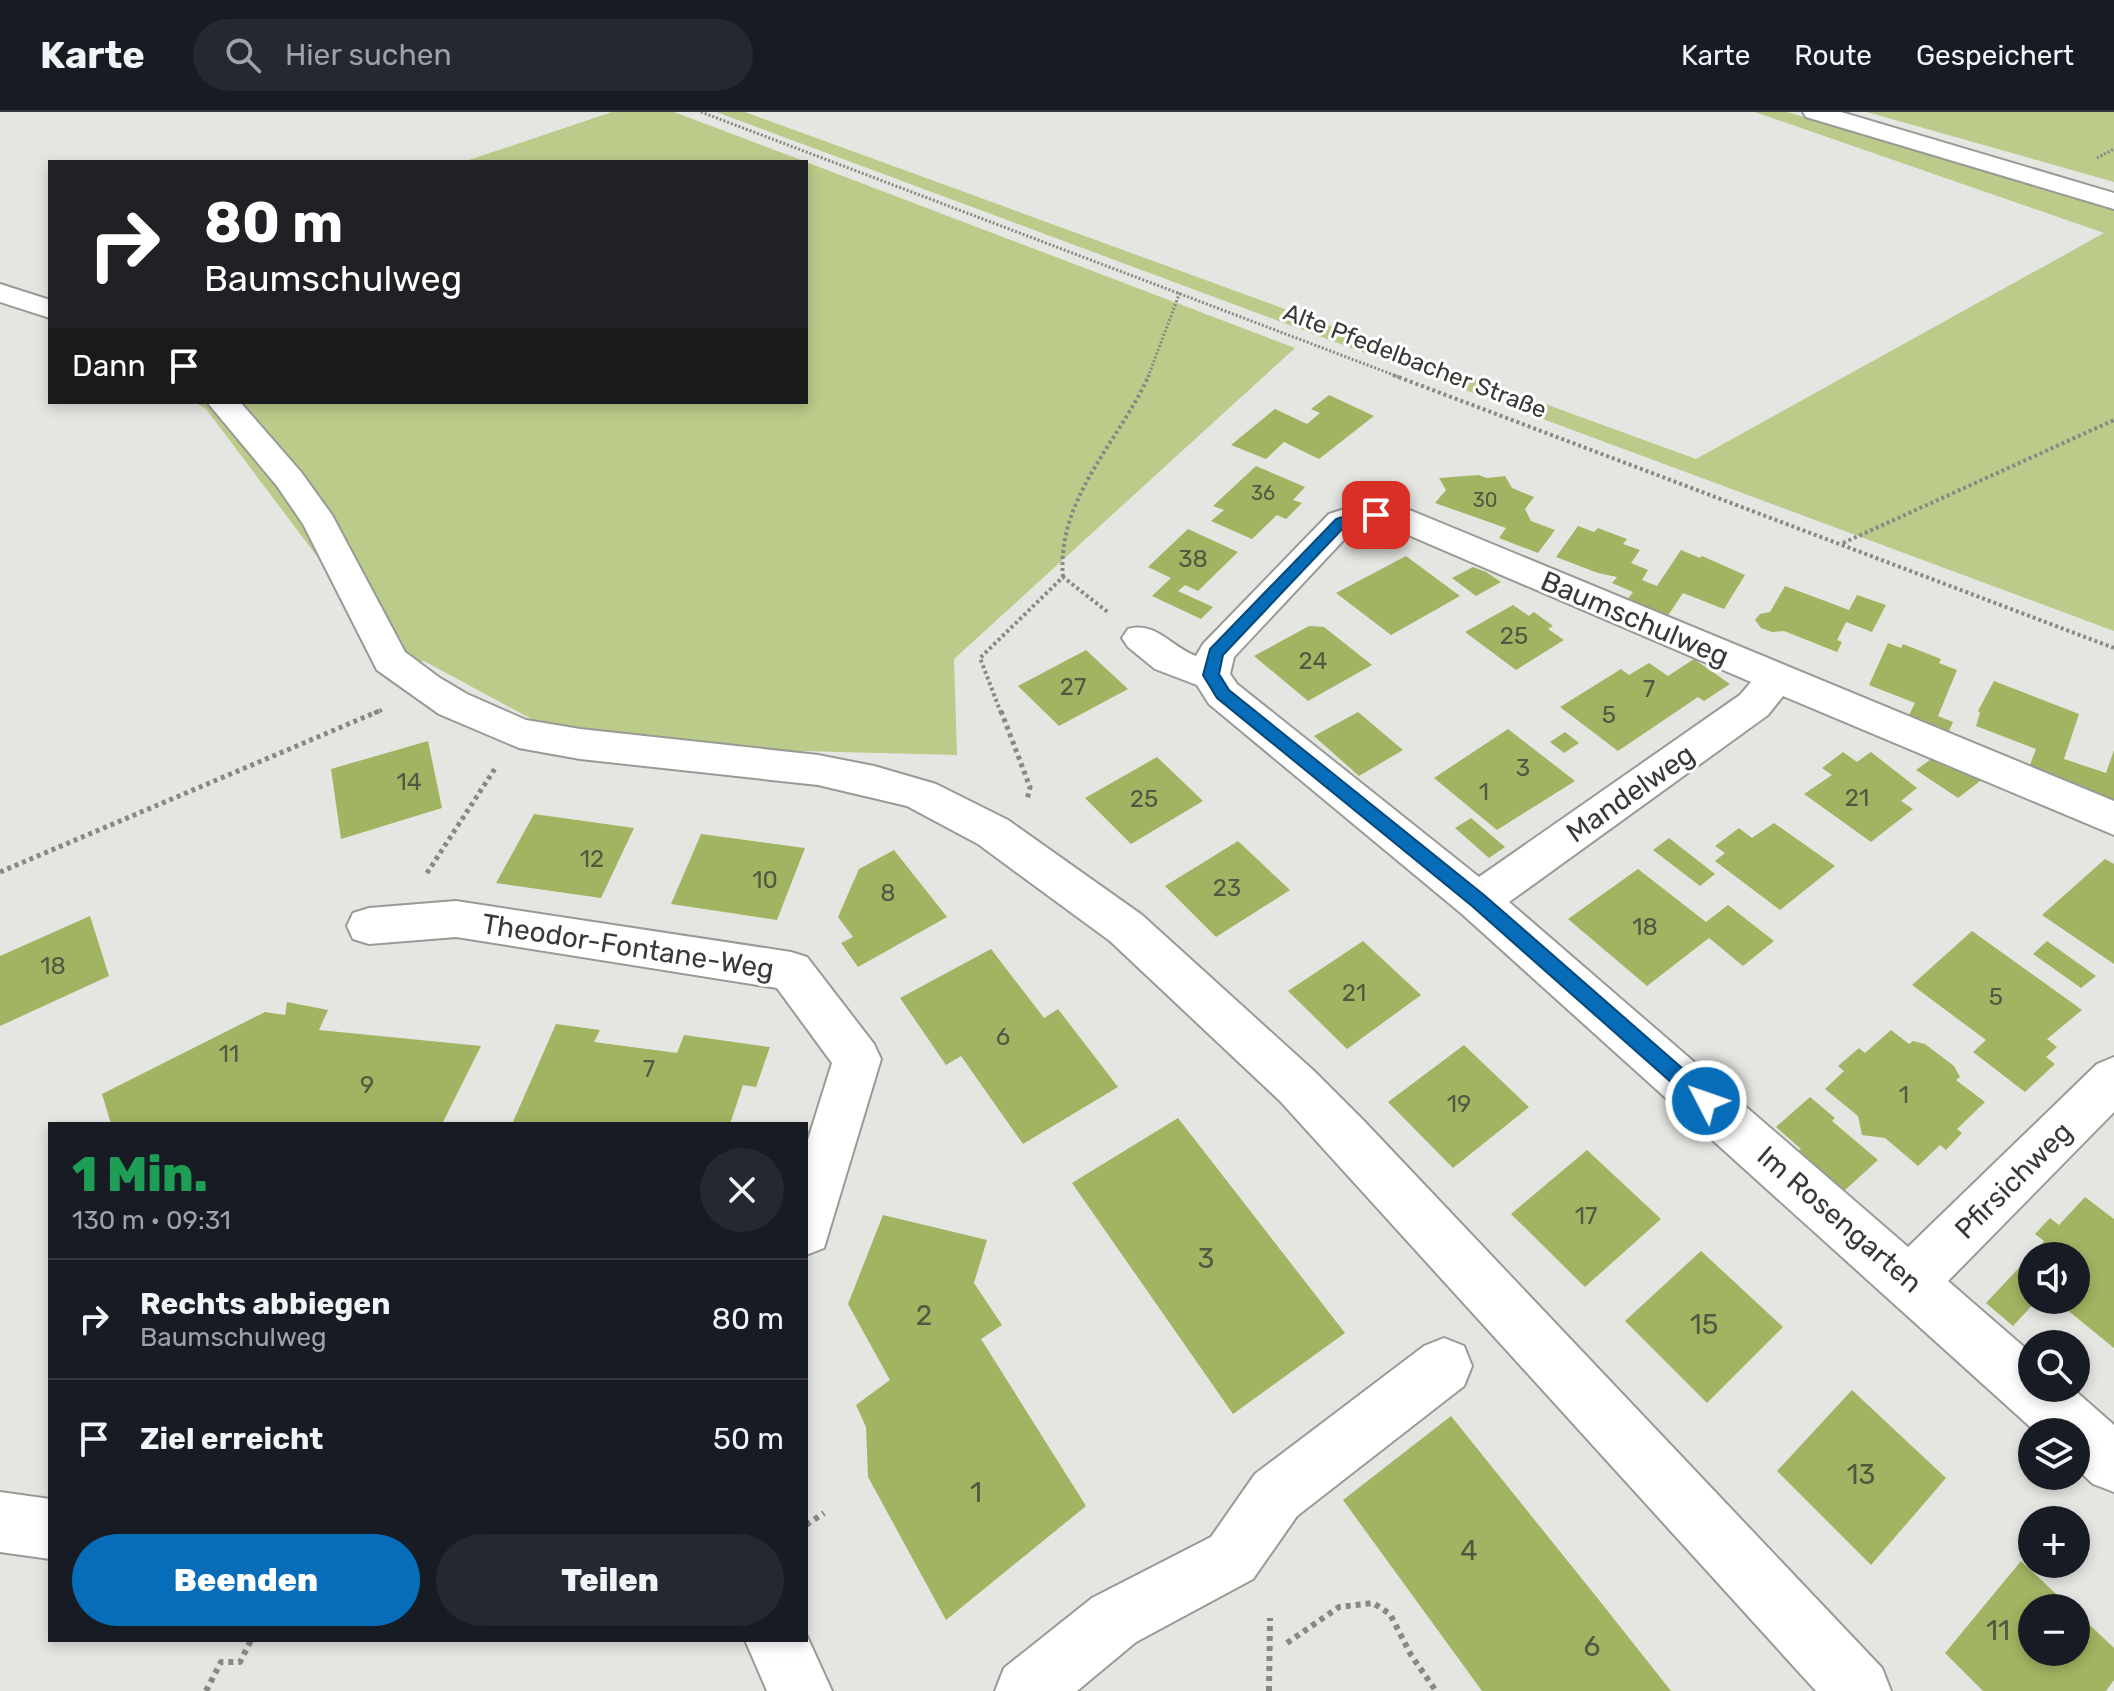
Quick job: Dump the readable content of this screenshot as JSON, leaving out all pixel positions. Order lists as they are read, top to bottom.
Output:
{
  "streets": {
    "street": [
      "Baumschulweg",
      "Mandelweg",
      "Theodor-Fontane-Weg",
      "Pfirsichweg",
      "Im Rosengarten"
    ],
    "path": ["Alte Pfedelbacher Straße"]
  },
  "crossings": [
    ["Baumschulweg", "Mandelweg"],
    ["Baumschulweg", "Im Rosengarten"],
    ["Mandelweg", "Im Rosengarten"],
    ["Pfirsichweg", "Im Rosengarten"]
  ],
  "house_numbers": [
    "36",
    "30",
    "38",
    "25",
    "24",
    "27",
    "7",
    "5",
    "3",
    "14",
    "1",
    "21",
    "25",
    "12",
    "10",
    "23",
    "8",
    "18",
    "18",
    "21",
    "5",
    "6",
    "11",
    "7",
    "9",
    "1",
    "19",
    "17",
    "3",
    "2",
    "15",
    "13",
    "1",
    "4",
    "11",
    "6"
  ],
  "page": {
    "header": "Karte",
    "search": "Hier suchen",
    "nav": ["Karte", "Route", "Gespeichert"],
    "turn": ["80 m", "Baumschulweg"],
    "then": "Dann",
    "heading": ["1 Min.", "130 m · 09:31"],
    "map_buttons": ["+", "−"],
    "list": [
      {
        "name": "Rechts abbiegen",
        "note": "Baumschulweg",
        "value": "80 m"
      },
      {
        "name": "Ziel erreicht",
        "value": "50 m"
      }
    ],
    "buttons": ["Beenden", "Teilen"]
  }
}
